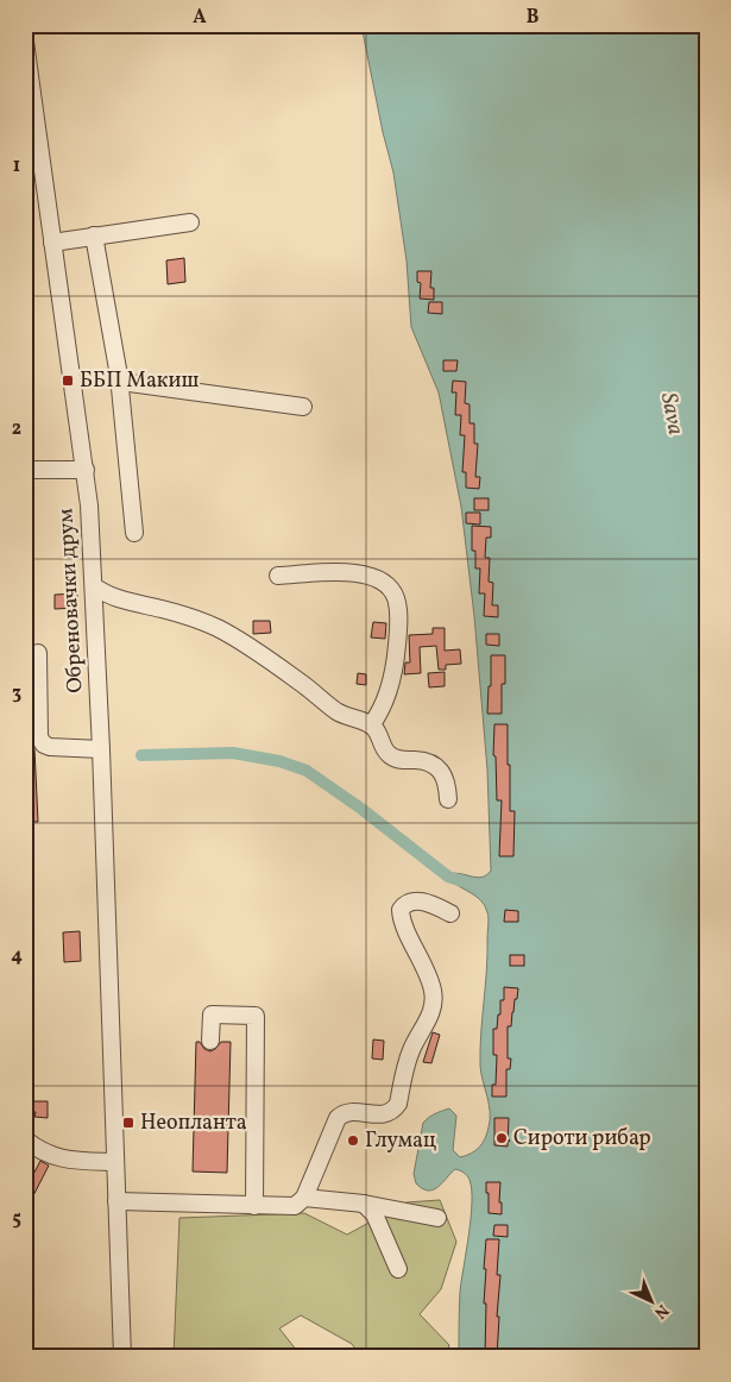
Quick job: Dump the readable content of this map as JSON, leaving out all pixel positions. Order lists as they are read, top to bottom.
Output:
{
  "streets": {
    "street": ["Обреновачки друм"]
  },
  "water": ["Sava"],
  "places": {
    "transit": ["ББП Макиш", "Неопланта"],
    "other": ["Сироти рибар", "Глумац"]
  },
  "north": "bottom right",
  "grid": {
    "columns": ["A", "B"],
    "rows": [
      "1",
      "2",
      "3",
      "4",
      "5"
    ]
  }
}
